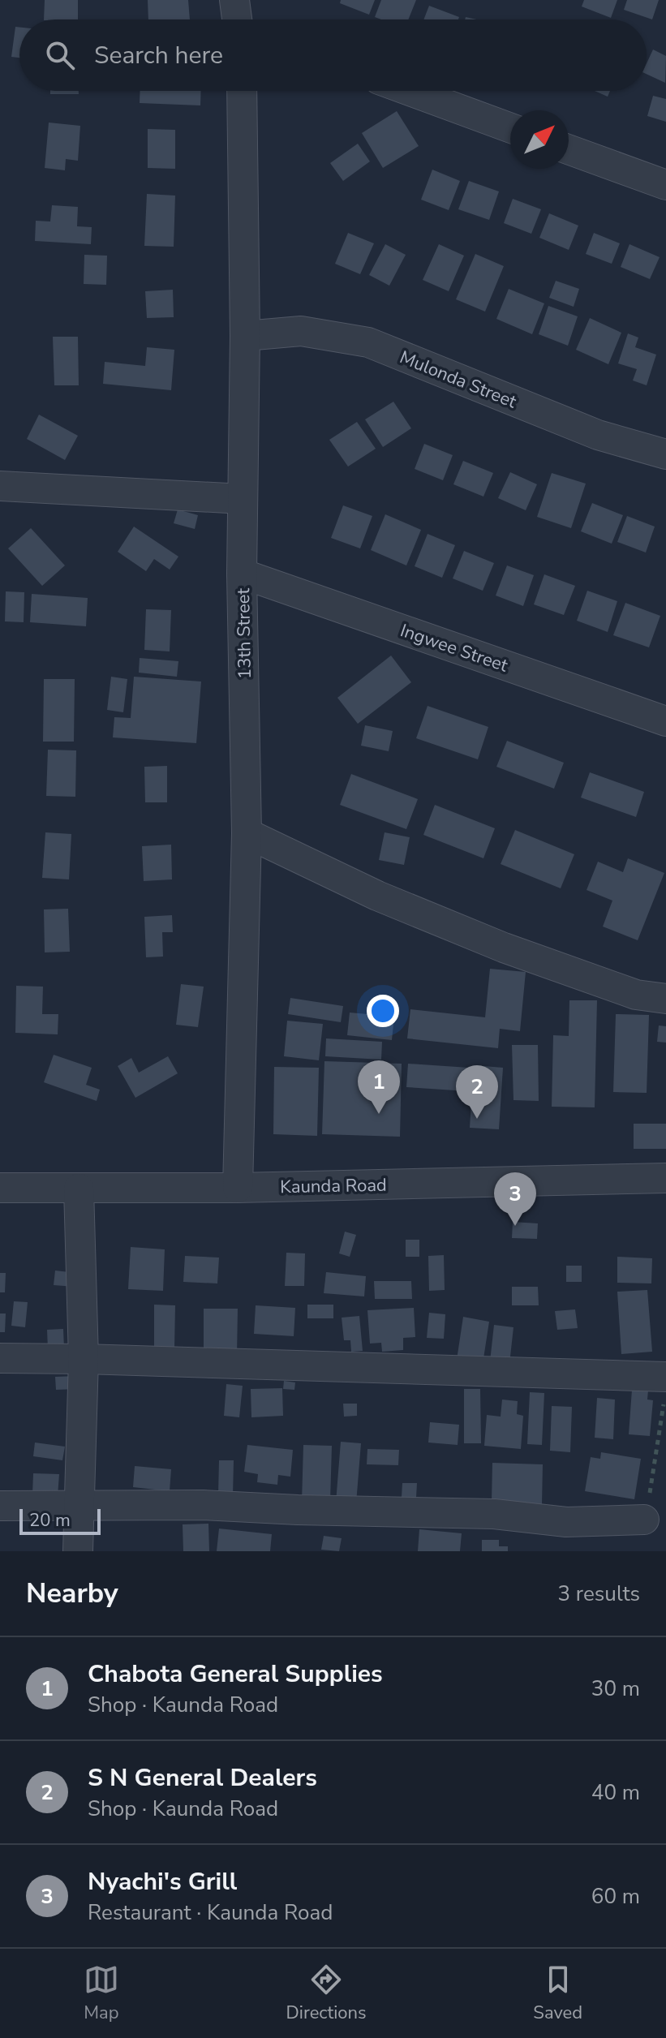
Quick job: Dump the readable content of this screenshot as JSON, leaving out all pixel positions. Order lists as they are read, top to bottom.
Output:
{
  "streets": {
    "street": [
      "Mulonda Street",
      "13th Street",
      "Ingwee Street",
      "Kaunda Road"
    ]
  },
  "crossings": [
    ["Mulonda Street", "13th Street"],
    ["13th Street", "Ingwee Street"],
    ["13th Street", "Kaunda Road"]
  ],
  "scale_bar": "20 m",
  "north": "top right",
  "page": {
    "search": "Search here",
    "pins": ["1", "2", "3"],
    "scale": "20 m",
    "heading": ["Nearby", "3 results"],
    "list": [
      {
        "mark": "1",
        "name": "Chabota General Supplies",
        "note": "Shop · Kaunda Road",
        "value": "30 m"
      },
      {
        "mark": "2",
        "name": "S N General Dealers",
        "note": "Shop · Kaunda Road",
        "value": "40 m"
      },
      {
        "mark": "3",
        "name": "Nyachi's Grill",
        "note": "Restaurant · Kaunda Road",
        "value": "60 m"
      }
    ],
    "nav": ["Map", "Directions", "Saved"]
  }
}
